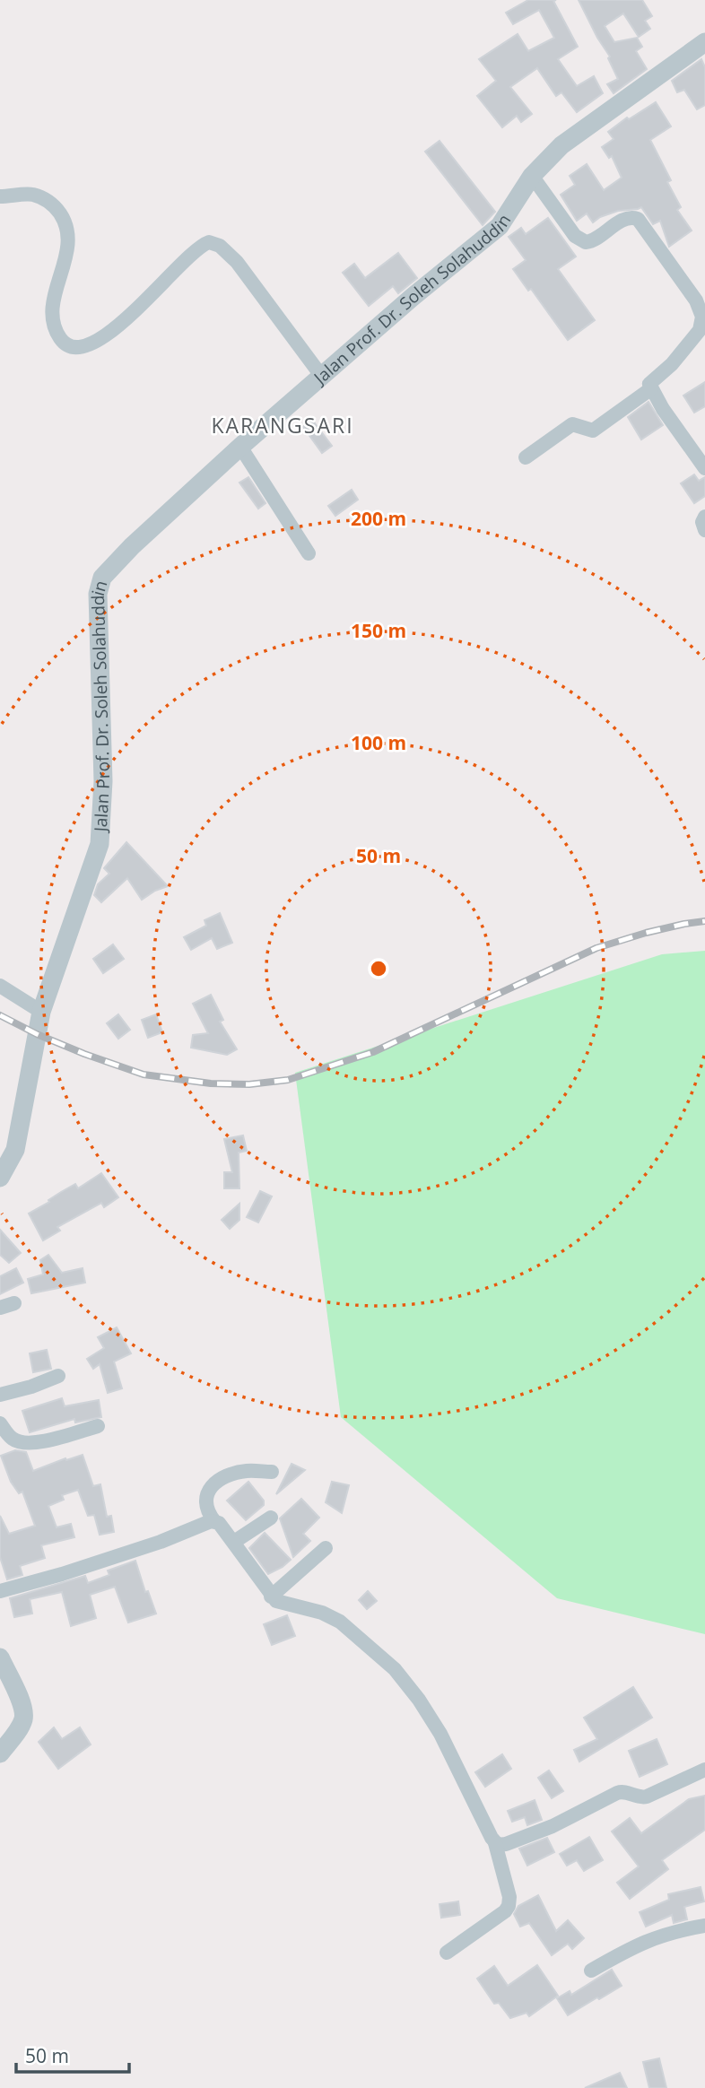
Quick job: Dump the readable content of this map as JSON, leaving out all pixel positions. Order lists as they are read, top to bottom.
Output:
{
  "streets": {
    "street": ["Jalan Prof. Dr. Soleh Solahuddin"]
  },
  "districts": ["KARANGSARI"],
  "scale_bar": "50 m",
  "rings": [
    "200 m",
    "150 m",
    "100 m",
    "50 m"
  ]
}
